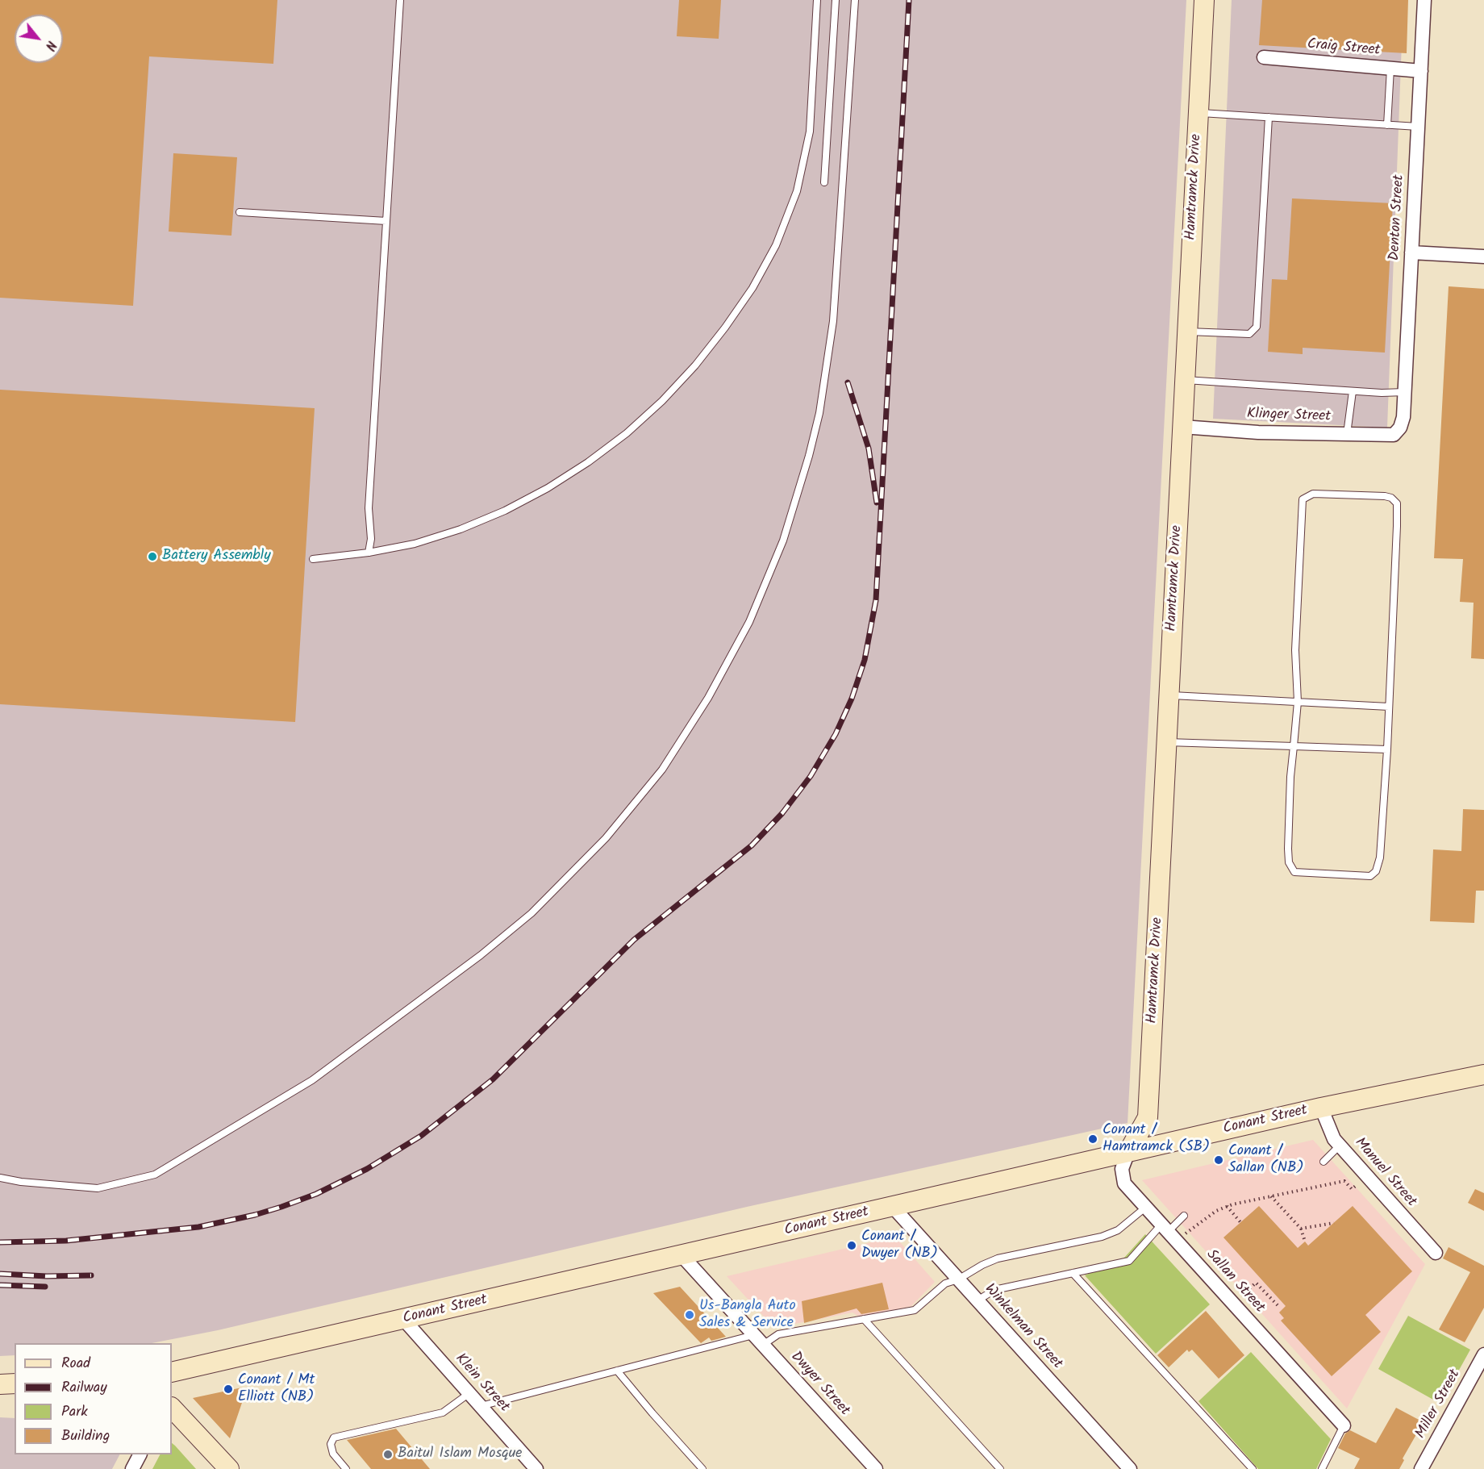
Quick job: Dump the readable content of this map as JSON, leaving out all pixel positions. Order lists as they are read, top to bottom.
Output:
{
  "streets": {
    "main road": ["Hamtramck Drive", "Conant Street"],
    "street": [
      "Craig Street",
      "Denton Street",
      "Klinger Street",
      "Manuel Street",
      "Sallan Street",
      "Winkelman Street",
      "Klein Street",
      "Dwyer Street",
      "Miller Street"
    ]
  },
  "crossings": [
    ["Craig Street", "Denton Street"],
    ["Hamtramck Drive", "Klinger Street"],
    ["Hamtramck Drive", "Conant Street"],
    ["Hamtramck Drive", "Sallan Street"],
    ["Denton Street", "Klinger Street"],
    ["Conant Street", "Manuel Street"],
    ["Conant Street", "Sallan Street"],
    ["Conant Street", "Winkelman Street"],
    ["Conant Street", "Klein Street"],
    ["Conant Street", "Dwyer Street"]
  ],
  "places": [
    "Battery Assembly",
    "Conant / Hamtramck (SB)",
    "Conant / Sallan (NB)",
    "Conant / Dwyer (NB)",
    "Us-Bangla Auto Sales & Service",
    "Conant / Mt Elliott (NB)",
    "Baitul Islam Mosque"
  ],
  "legend": [
    "Road",
    "Railway",
    "Park",
    "Building"
  ],
  "north": "bottom right"
}
